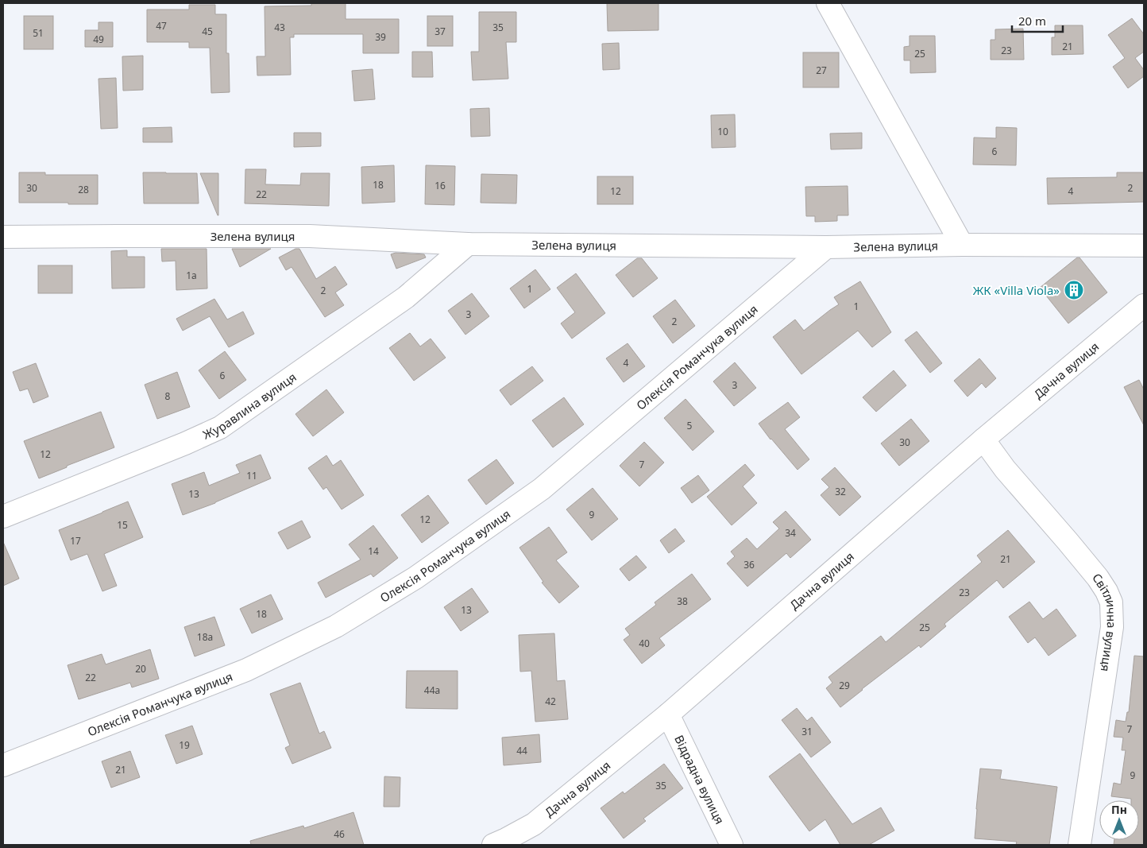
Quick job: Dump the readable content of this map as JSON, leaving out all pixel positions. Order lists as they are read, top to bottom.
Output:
{
  "streets": {
    "street": [
      "Зелена вулиця",
      "Олексія Романчука вулиця",
      "Дачна вулиця",
      "Журавлина вулиця",
      "Світлична вулиця",
      "Відрадна вулиця"
    ]
  },
  "crossings": [
    ["Зелена вулиця", "Олексія Романчука вулиця"],
    ["Зелена вулиця", "Журавлина вулиця"],
    ["Дачна вулиця", "Світлична вулиця"],
    ["Дачна вулиця", "Відрадна вулиця"]
  ],
  "places": {
    "building": ["ЖК «Villa Viola»"]
  },
  "house_numbers": [
    "47",
    "43",
    "35",
    "45",
    "37",
    "51",
    "39",
    "49",
    "21",
    "23",
    "25",
    "27",
    "10",
    "6",
    "18",
    "16",
    "30",
    "2",
    "28",
    "12",
    "4",
    "22",
    "1а",
    "1",
    "2",
    "1",
    "3",
    "2",
    "4",
    "6",
    "3",
    "8",
    "5",
    "30",
    "12",
    "7",
    "11",
    "32",
    "13",
    "9",
    "12",
    "15",
    "34",
    "17",
    "14",
    "21",
    "36",
    "23",
    "38",
    "13",
    "18",
    "25",
    "18а",
    "40",
    "20",
    "22",
    "29",
    "44а",
    "42",
    "7",
    "31",
    "19",
    "44",
    "21",
    "9",
    "35",
    "46"
  ],
  "scale_bar": "20 m",
  "north": "top"
}
